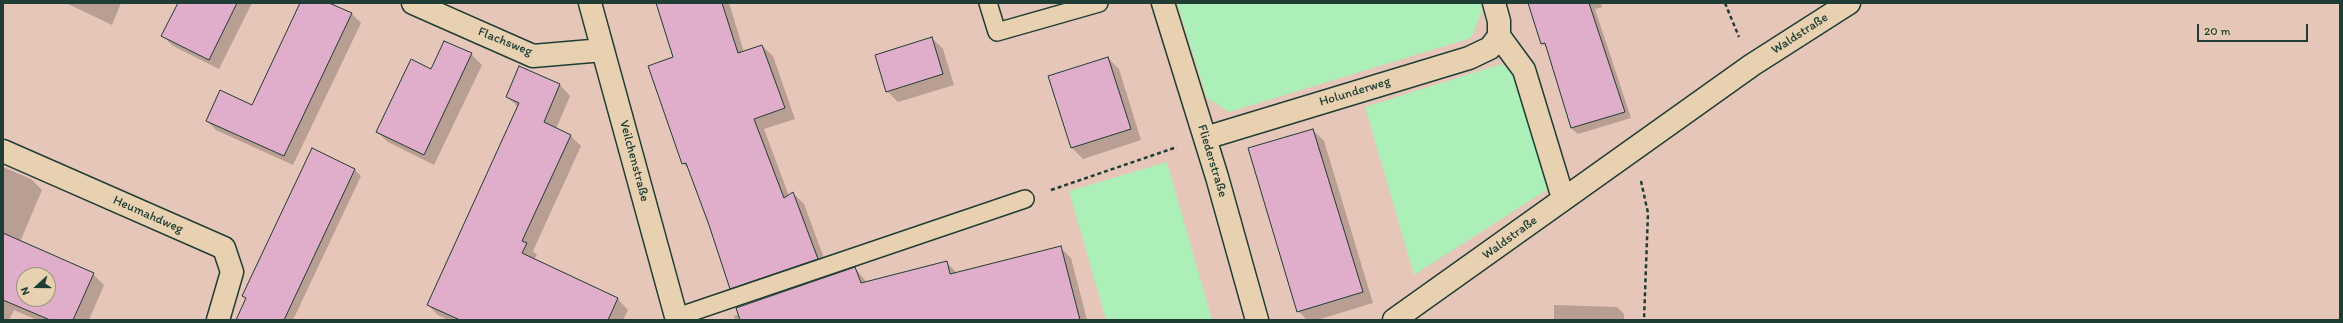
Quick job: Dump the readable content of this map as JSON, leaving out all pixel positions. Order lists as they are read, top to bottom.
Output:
{
  "streets": {
    "street": [
      "Waldstraße",
      "Flachsweg",
      "Holunderweg",
      "Veilchenstraße",
      "Fliederstraße",
      "Heumahdweg"
    ]
  },
  "crossings": [
    ["Flachsweg", "Veilchenstraße"],
    ["Holunderweg", "Fliederstraße"]
  ],
  "scale_bar": "20 m",
  "north": "left"
}
